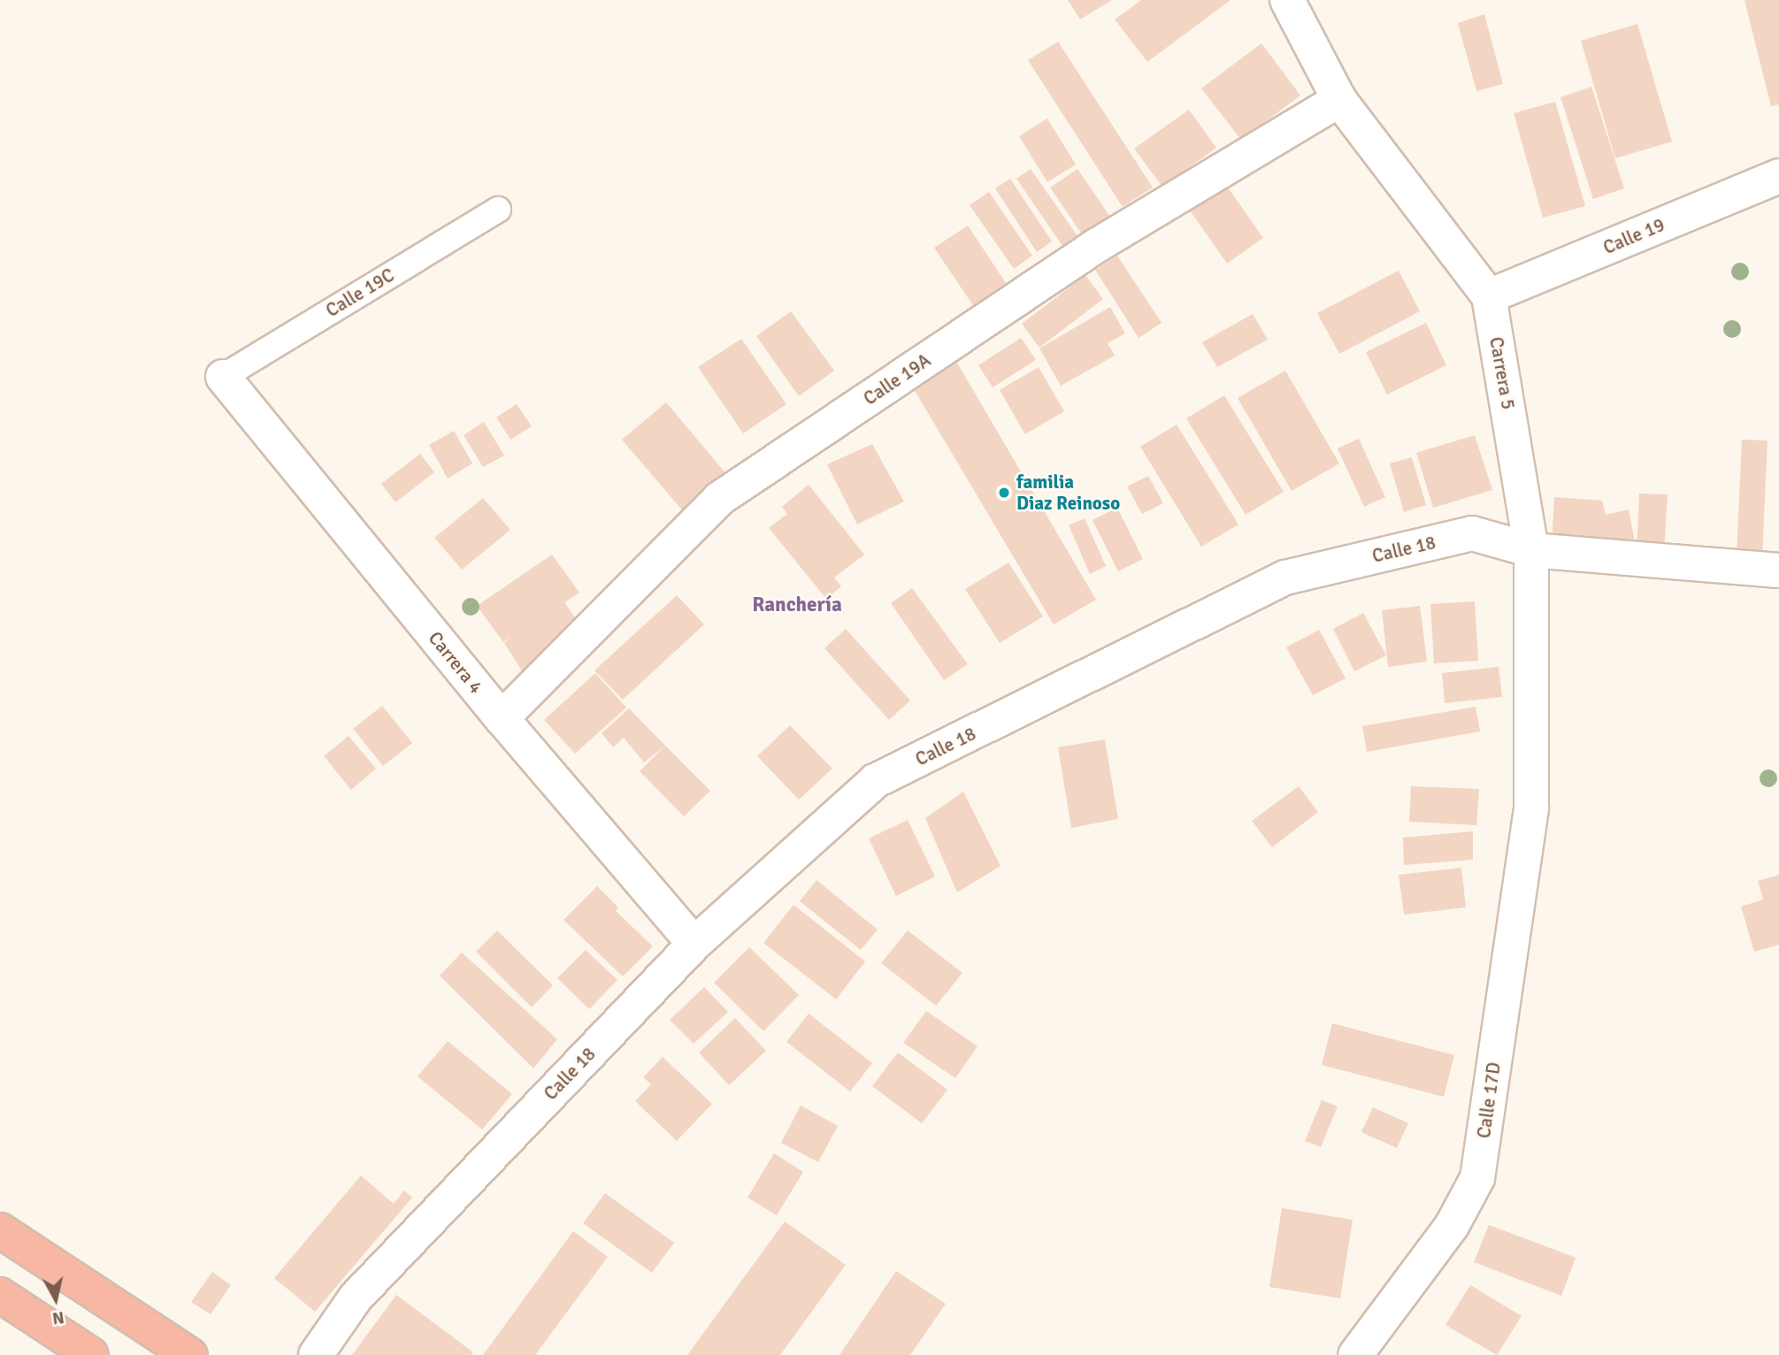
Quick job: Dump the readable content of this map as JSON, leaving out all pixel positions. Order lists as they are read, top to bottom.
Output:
{
  "streets": {
    "street": [
      "Calle 19",
      "Carrera 5",
      "Calle 19A",
      "Calle 18",
      "Carrera 4",
      "Calle 17D"
    ],
    "lane": ["Calle 19C"]
  },
  "crossings": [
    ["Calle 19", "Carrera 5"],
    ["Calle 19C", "Carrera 4"],
    ["Carrera 5", "Calle 19A"],
    ["Carrera 5", "Calle 18"],
    ["Carrera 5", "Calle 17D"],
    ["Calle 19A", "Carrera 4"],
    ["Calle 18", "Carrera 4"]
  ],
  "districts": ["Ranchería"],
  "places": ["familia Diaz Reinoso"],
  "north": "bottom"
}
